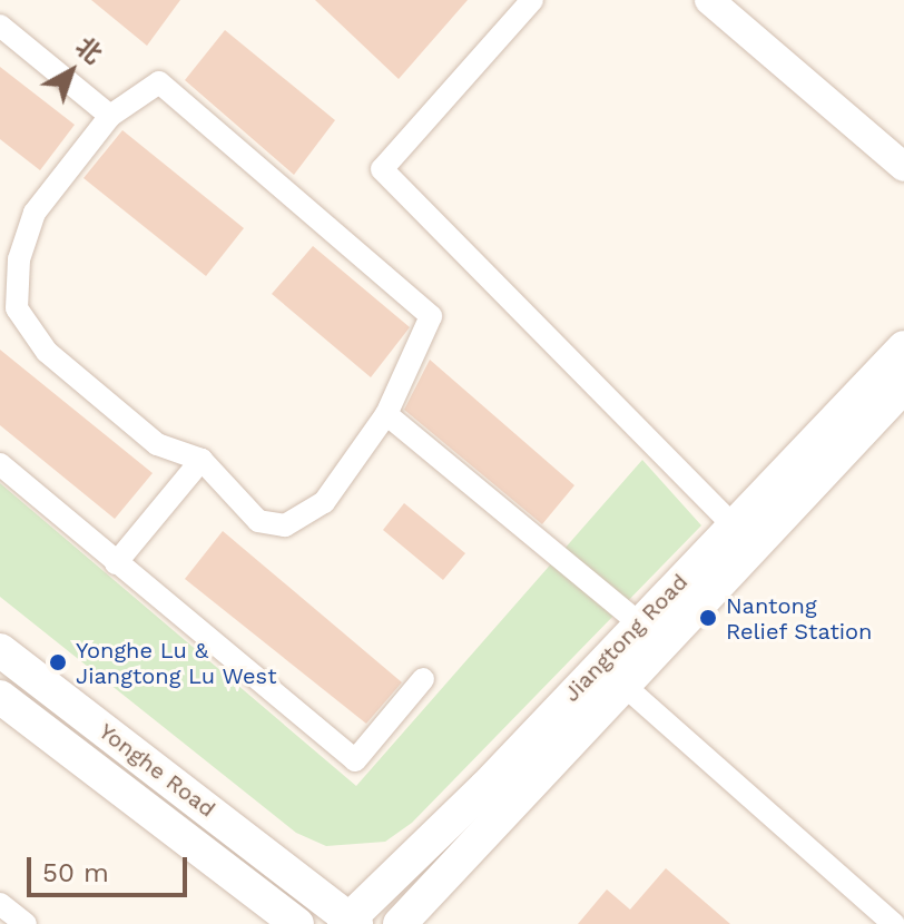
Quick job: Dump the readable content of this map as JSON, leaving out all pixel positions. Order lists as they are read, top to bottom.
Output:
{
  "streets": {
    "main road": ["Jiangtong Road", "Yonghe Road"]
  },
  "crossings": [
    ["Jiangtong Road", "Yonghe Road"]
  ],
  "places": ["Nantong Relief Station", "Yonghe Lu & Jiangtong Lu West"],
  "scale_bar": "50 m",
  "north": "top right"
}
